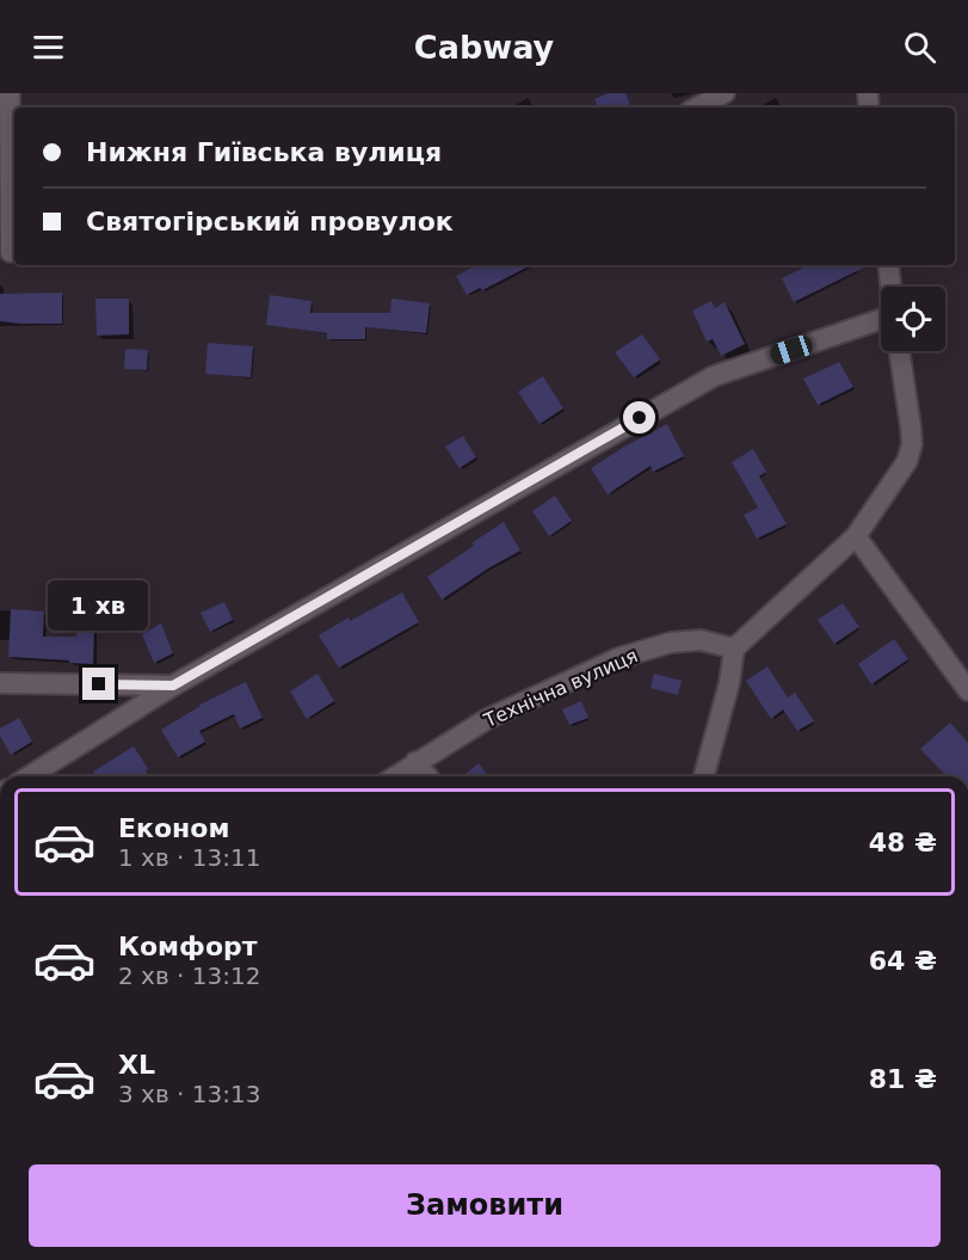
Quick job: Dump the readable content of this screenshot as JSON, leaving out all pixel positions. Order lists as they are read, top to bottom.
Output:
{
  "streets": {
    "street": ["Технічна вулиця"]
  },
  "page": {
    "header": "Cabway",
    "banner": ["Нижня Гиївська вулиця", "Святогірський провулок"],
    "bubble": "1 хв",
    "list": [
      {
        "name": "Економ",
        "note": "1 хв · 13:11",
        "value": "48 ₴"
      },
      {
        "name": "Комфорт",
        "note": "2 хв · 13:12",
        "value": "64 ₴"
      },
      {
        "name": "XL",
        "note": "3 хв · 13:13",
        "value": "81 ₴"
      }
    ],
    "buttons": "Замовити"
  }
}
